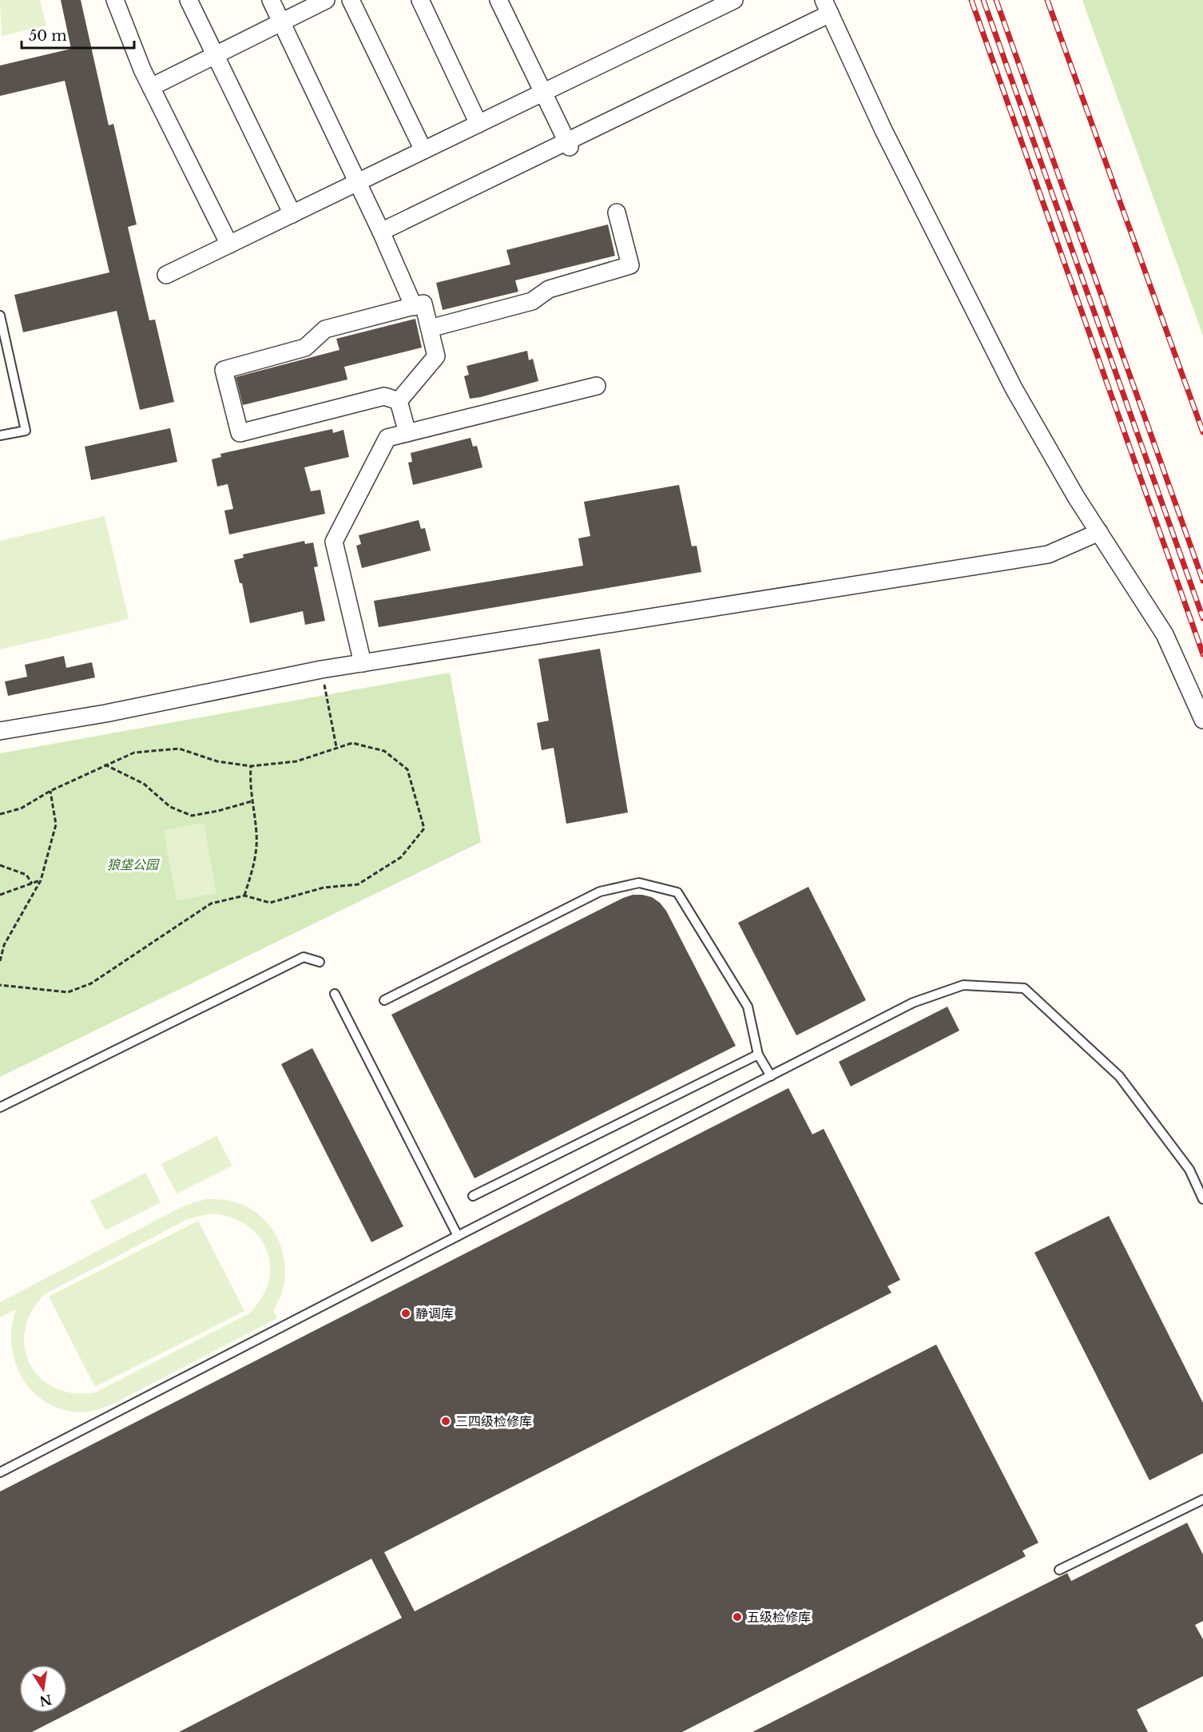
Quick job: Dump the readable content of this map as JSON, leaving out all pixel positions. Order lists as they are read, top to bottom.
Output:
{
  "parks": ["狼垡公园"],
  "places": ["静调库", "三四级检修库", "五级检修库"],
  "scale_bar": "50 m",
  "north": "bottom"
}
